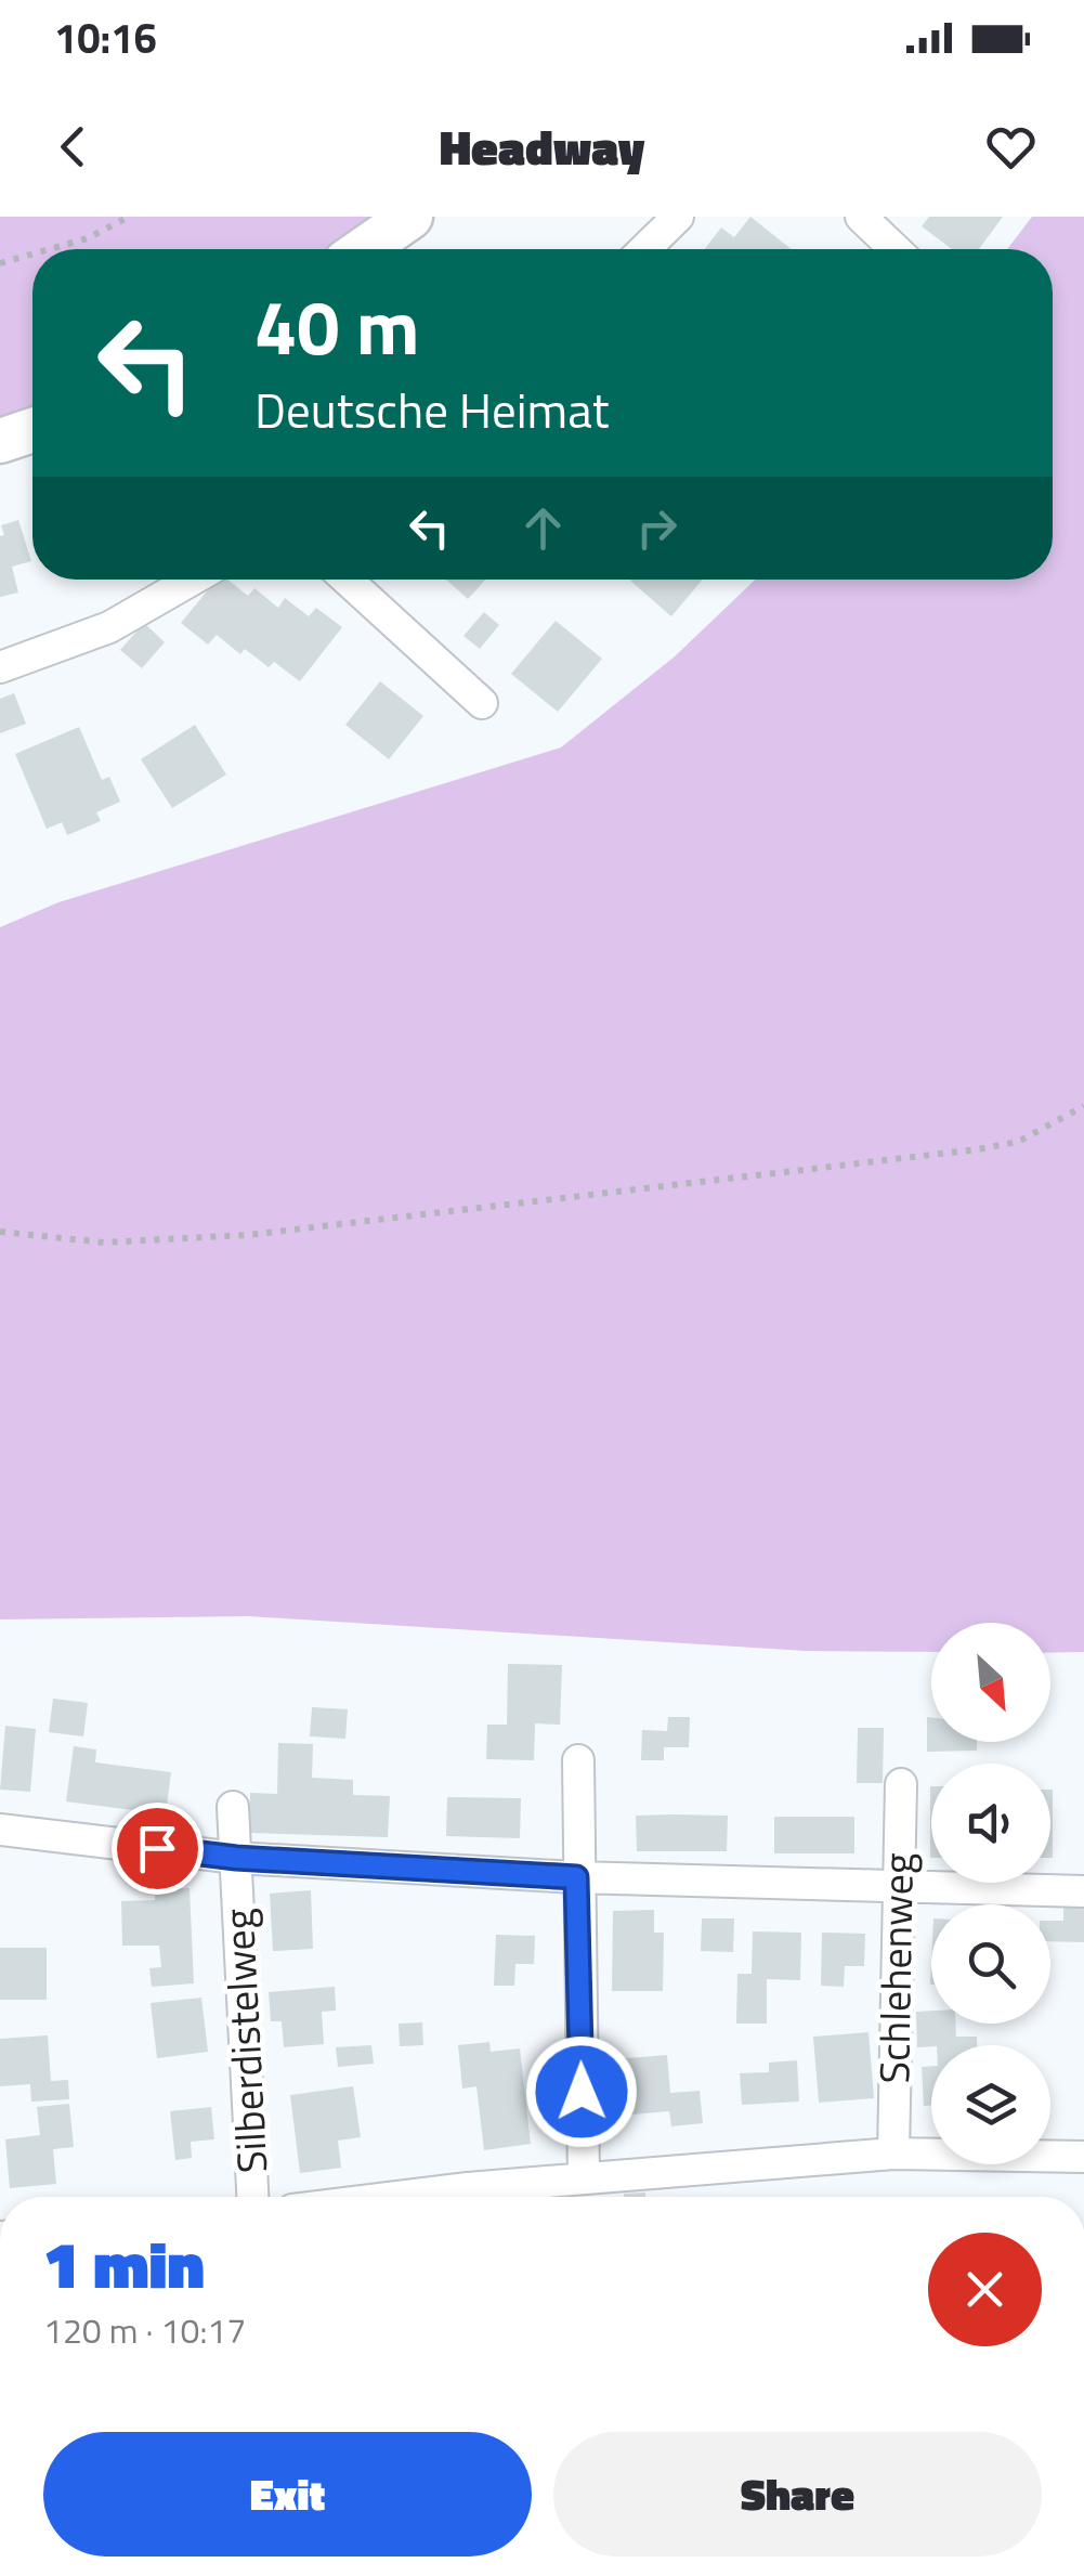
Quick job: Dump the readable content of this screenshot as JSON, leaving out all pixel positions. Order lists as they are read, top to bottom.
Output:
{
  "streets": {
    "street": ["Schlehenweg", "Silberdistelweg"]
  },
  "north": "bottom right",
  "page": {
    "status": "10:16",
    "header": "Headway",
    "turn": ["40 m", "Deutsche Heimat"],
    "heading": ["1 min", "120 m · 10:17"],
    "buttons": ["Exit", "Share"]
  }
}
